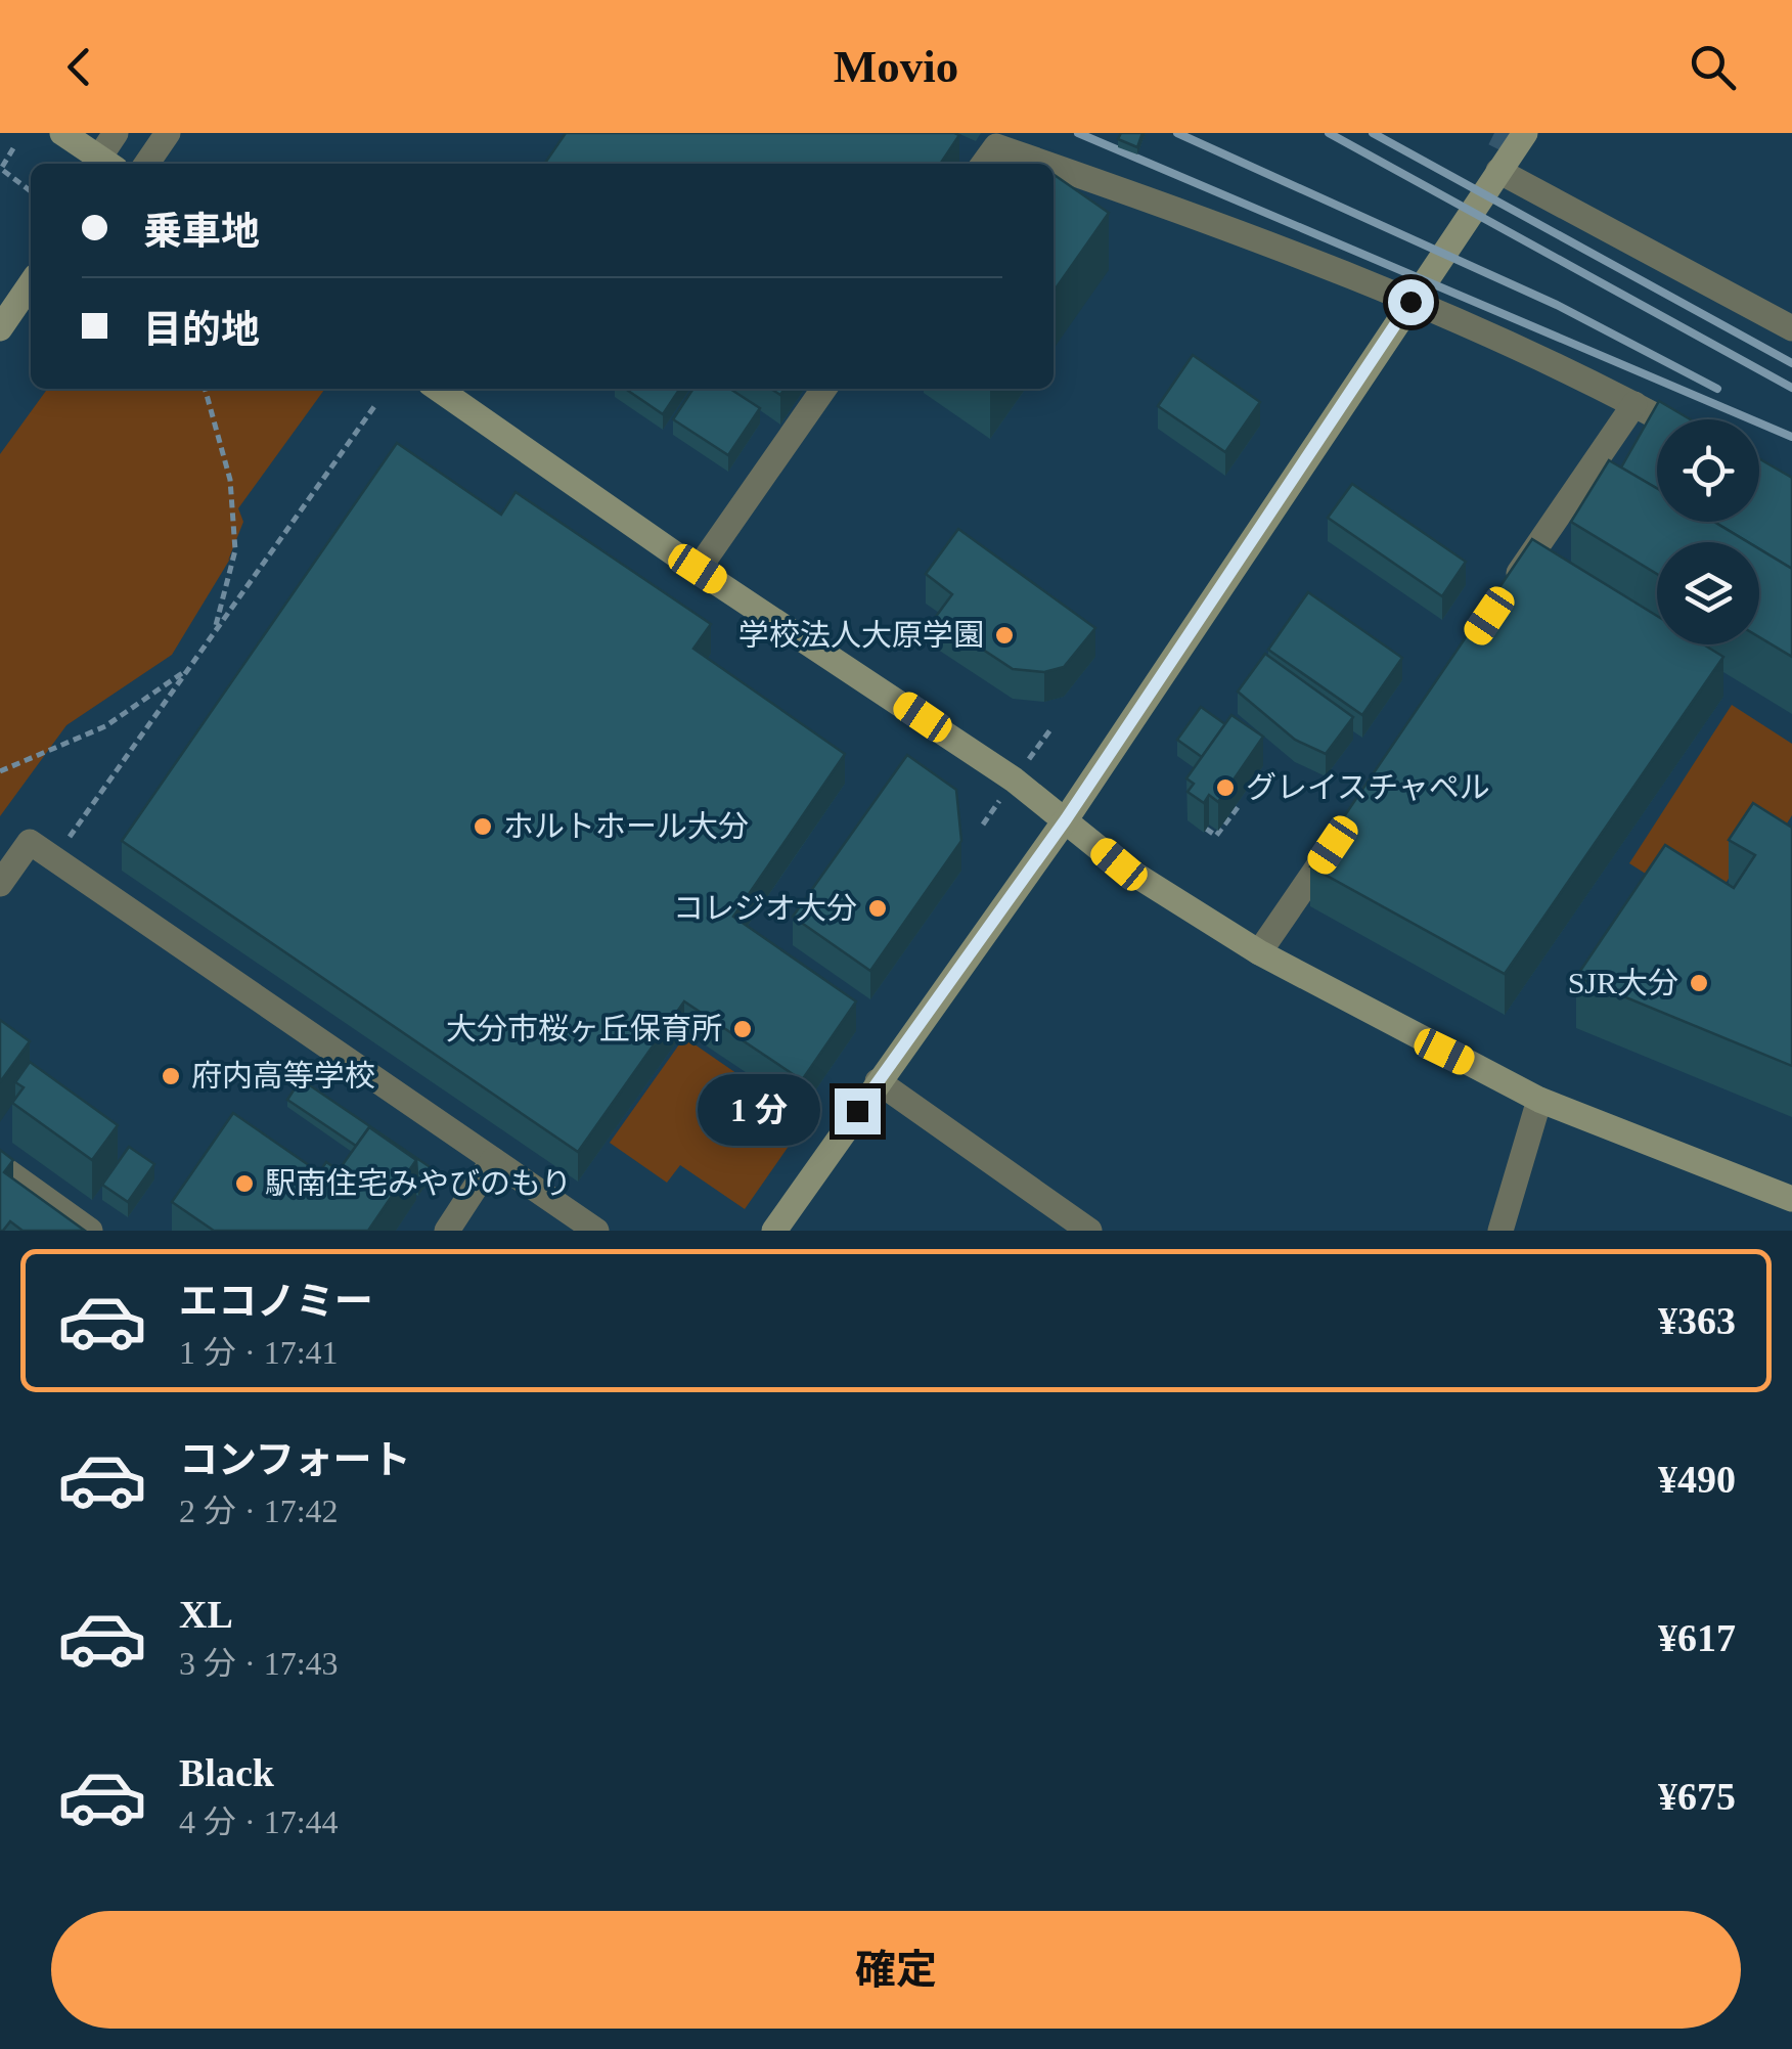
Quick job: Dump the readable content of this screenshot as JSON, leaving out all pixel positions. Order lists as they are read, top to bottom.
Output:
{
  "places": [
    "学校法人大原学園",
    "グレイスチャペル",
    "ホルトホール大分",
    "コレジオ大分",
    "SJR大分",
    "大分市桜ヶ丘保育所",
    "府内高等学校",
    "駅南住宅みやびのもり"
  ],
  "page": {
    "header": "Movio",
    "banner": ["乗車地", "目的地"],
    "bubble": "1 分",
    "list": [
      {
        "name": "エコノミー",
        "note": "1 分 · 17:41",
        "value": "¥363"
      },
      {
        "name": "コンフォート",
        "note": "2 分 · 17:42",
        "value": "¥490"
      },
      {
        "name": "XL",
        "note": "3 分 · 17:43",
        "value": "¥617"
      },
      {
        "name": "Black",
        "note": "4 分 · 17:44",
        "value": "¥675"
      }
    ],
    "buttons": "確定"
  }
}
